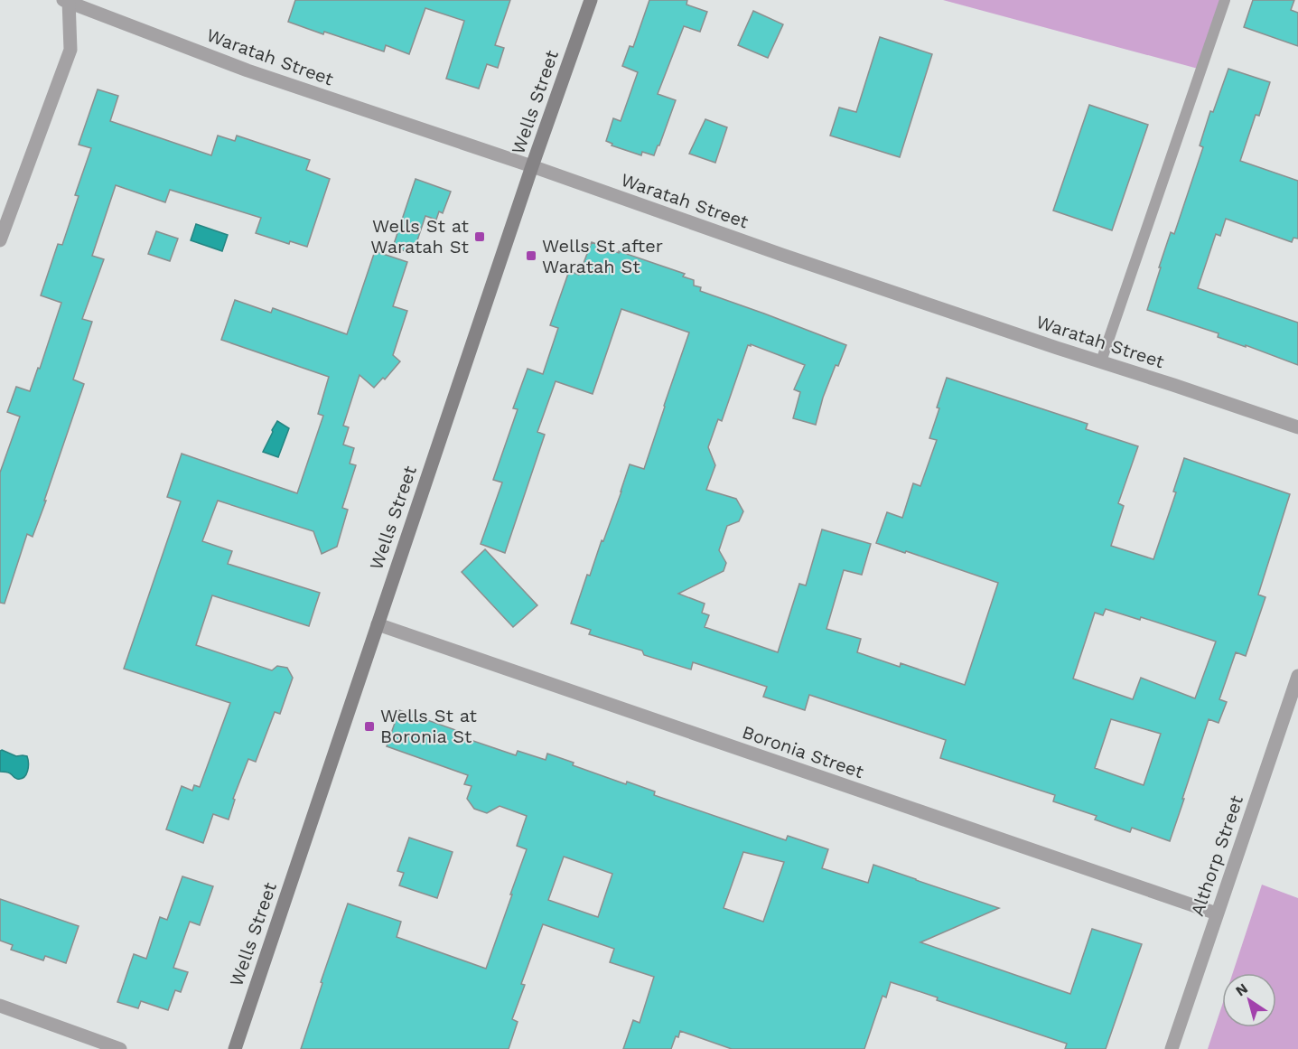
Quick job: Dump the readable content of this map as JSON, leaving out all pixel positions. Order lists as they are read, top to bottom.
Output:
{
  "streets": {
    "street": [
      "Waratah Street",
      "Wells Street",
      "Boronia Street",
      "Althorp Street"
    ]
  },
  "crossings": [
    ["Waratah Street", "Wells Street"],
    ["Wells Street", "Boronia Street"],
    ["Boronia Street", "Althorp Street"]
  ],
  "places": {
    "transit": ["Wells St at Waratah St", "Wells St after Waratah St", "Wells St at Boronia St"]
  },
  "north": "top left"
}
